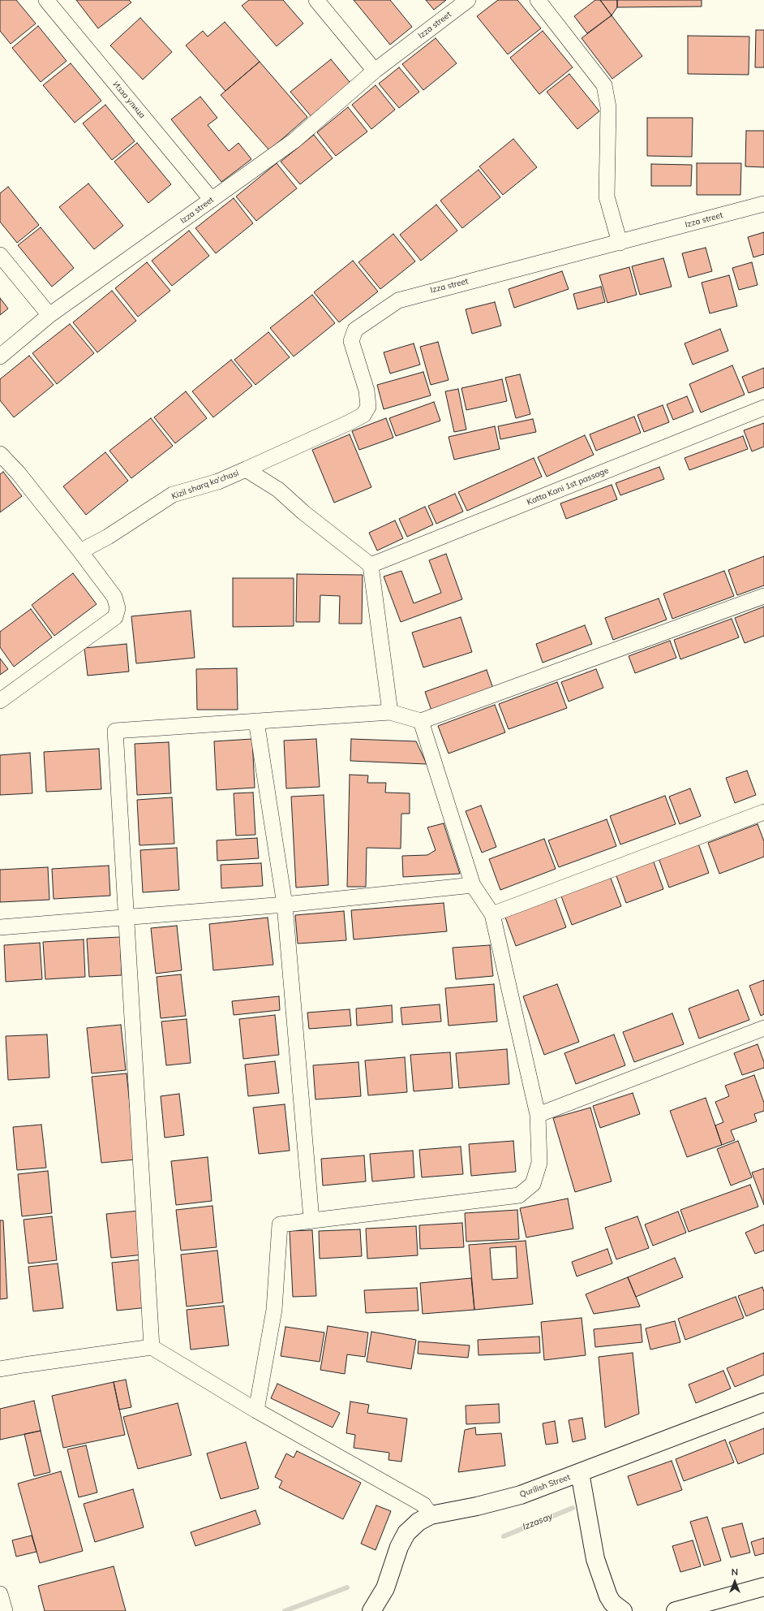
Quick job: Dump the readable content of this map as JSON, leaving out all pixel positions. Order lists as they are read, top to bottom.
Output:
{
  "streets": {
    "street": [
      "Izza street",
      "Изза улица",
      "Kizil sharq ko'chasi",
      "Katta Kani 1st passage",
      "Qurilish Street"
    ]
  },
  "crossings": [
    ["Izza street", "Изза улица"],
    ["Izza street", "Kizil sharq ko'chasi"],
    ["Kizil sharq ko'chasi", "Katta Kani 1st passage"]
  ],
  "water": ["Izzasay"],
  "north": "top"
}
